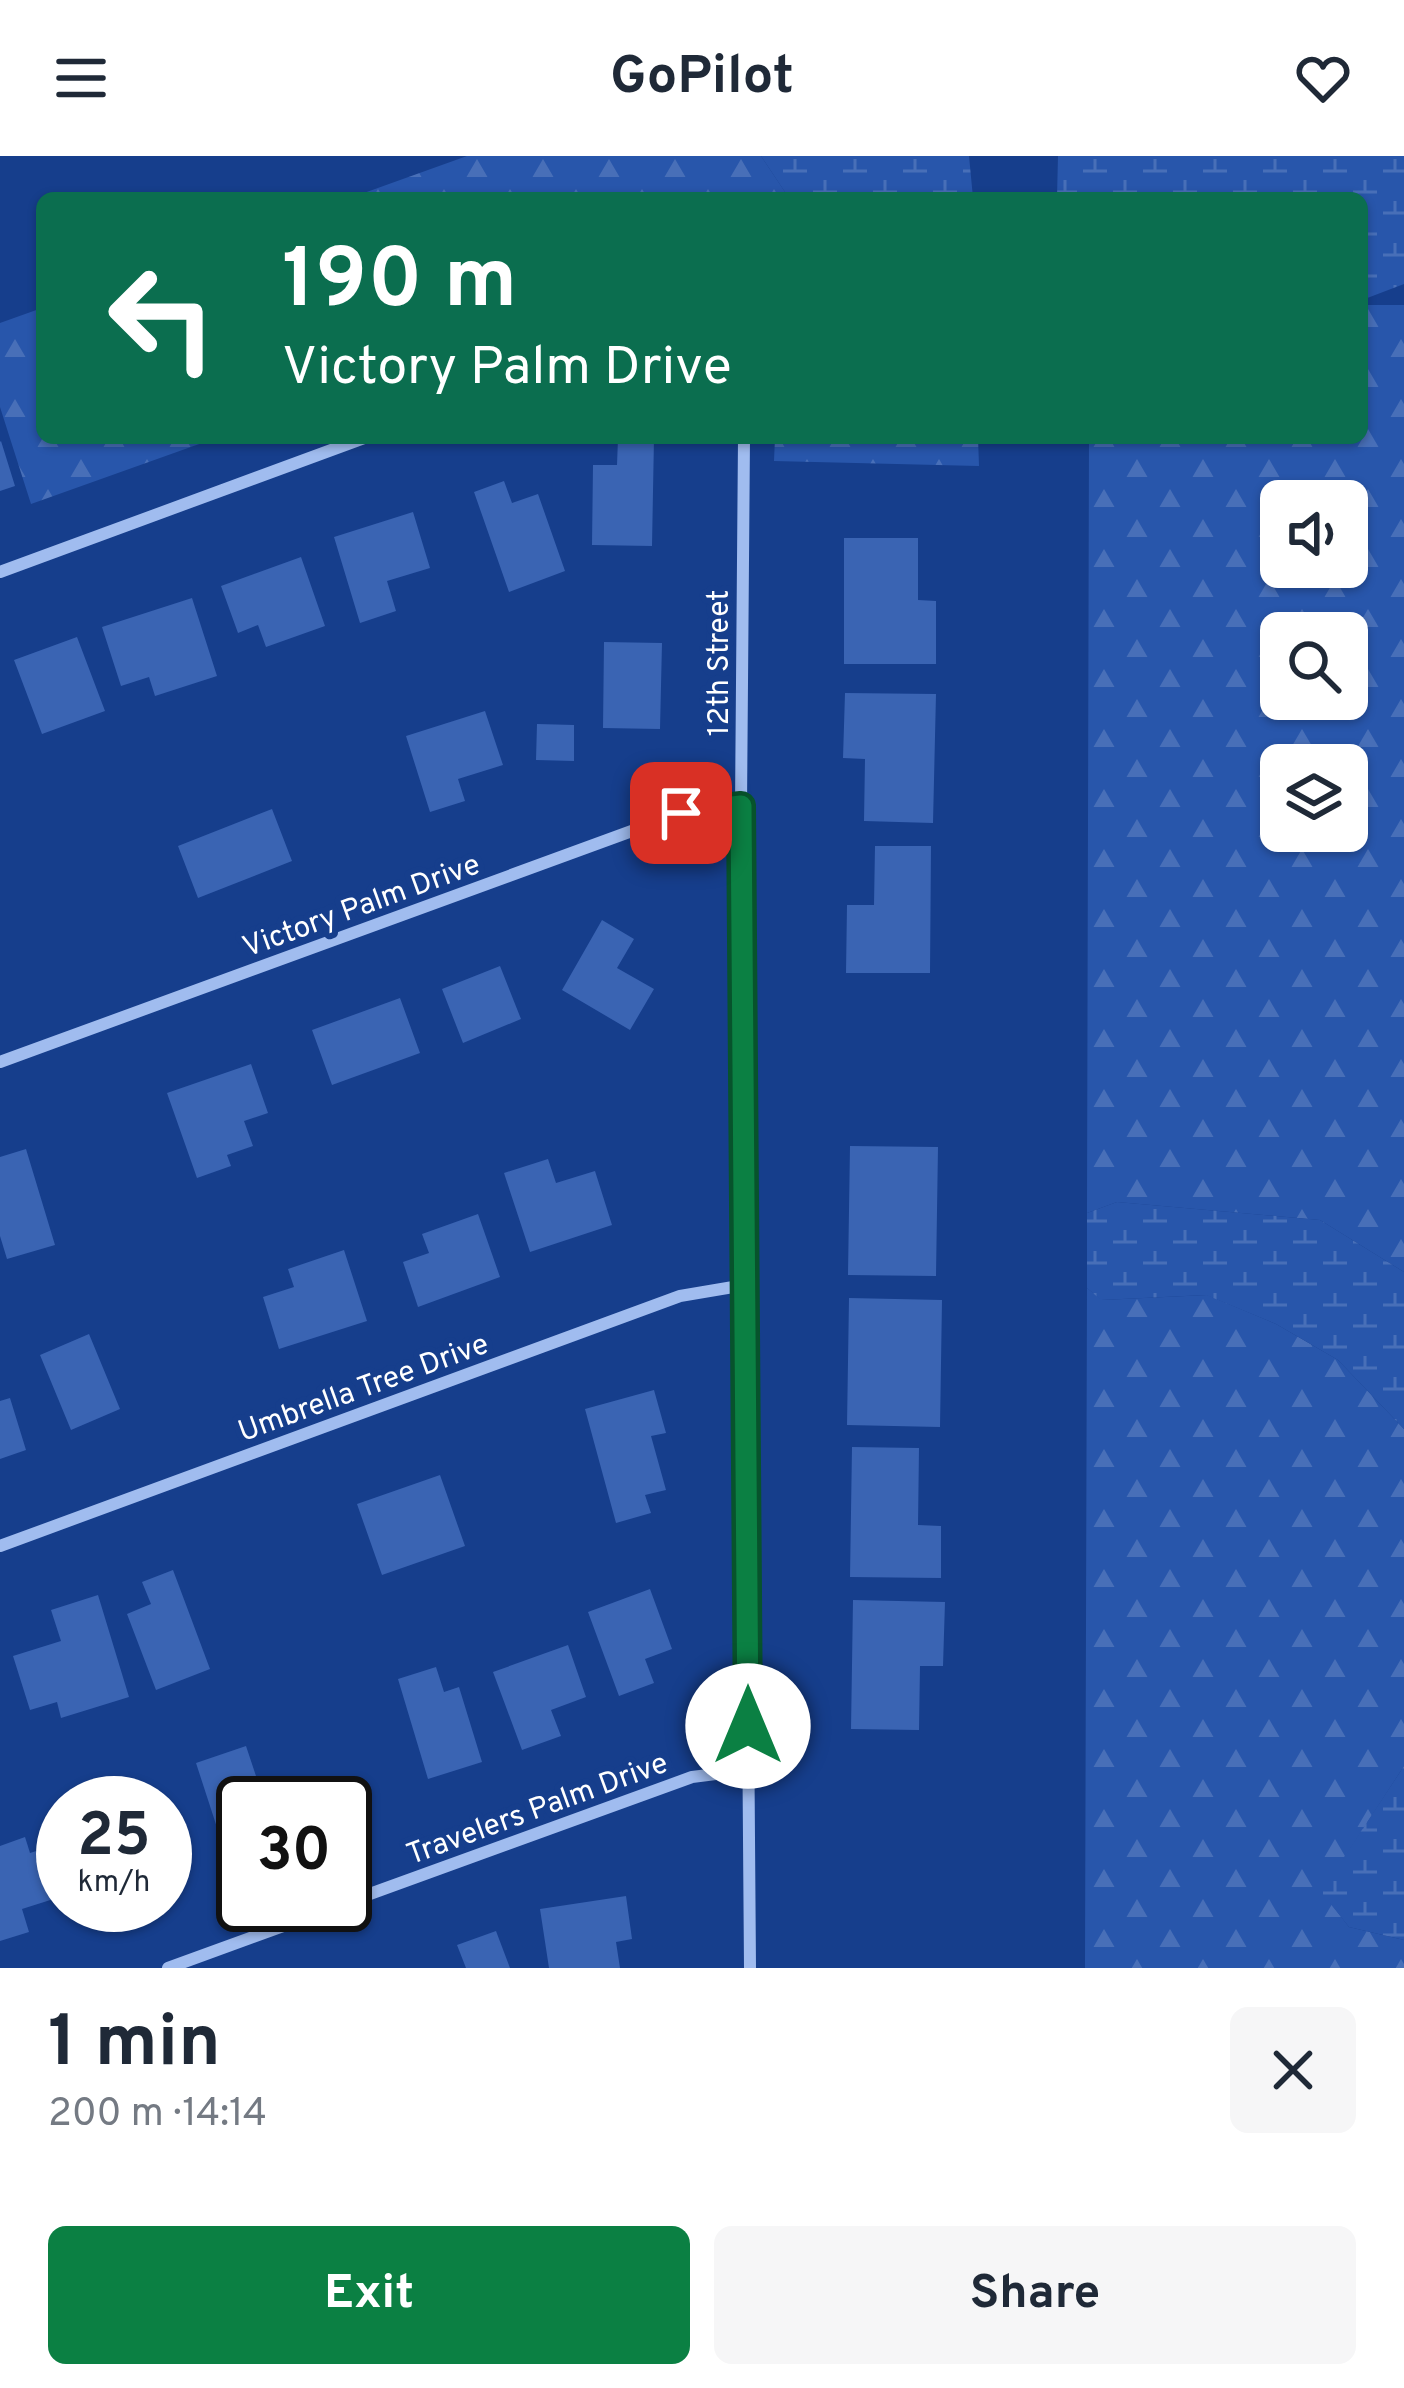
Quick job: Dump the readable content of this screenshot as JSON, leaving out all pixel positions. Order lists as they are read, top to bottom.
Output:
{
  "streets": {
    "street": [
      "12th Street",
      "Victory Palm Drive",
      "Umbrella Tree Drive",
      "Travelers Palm Drive"
    ]
  },
  "crossings": [
    ["12th Street", "Victory Palm Drive"],
    ["12th Street", "Umbrella Tree Drive"],
    ["12th Street", "Travelers Palm Drive"]
  ],
  "page": {
    "header": "GoPilot",
    "turn": ["190 m", "Victory Palm Drive"],
    "speed": "25 km/h",
    "limit": "30",
    "heading": ["1 min", "200 m · 14:14"],
    "buttons": ["Exit", "Share"]
  }
}
